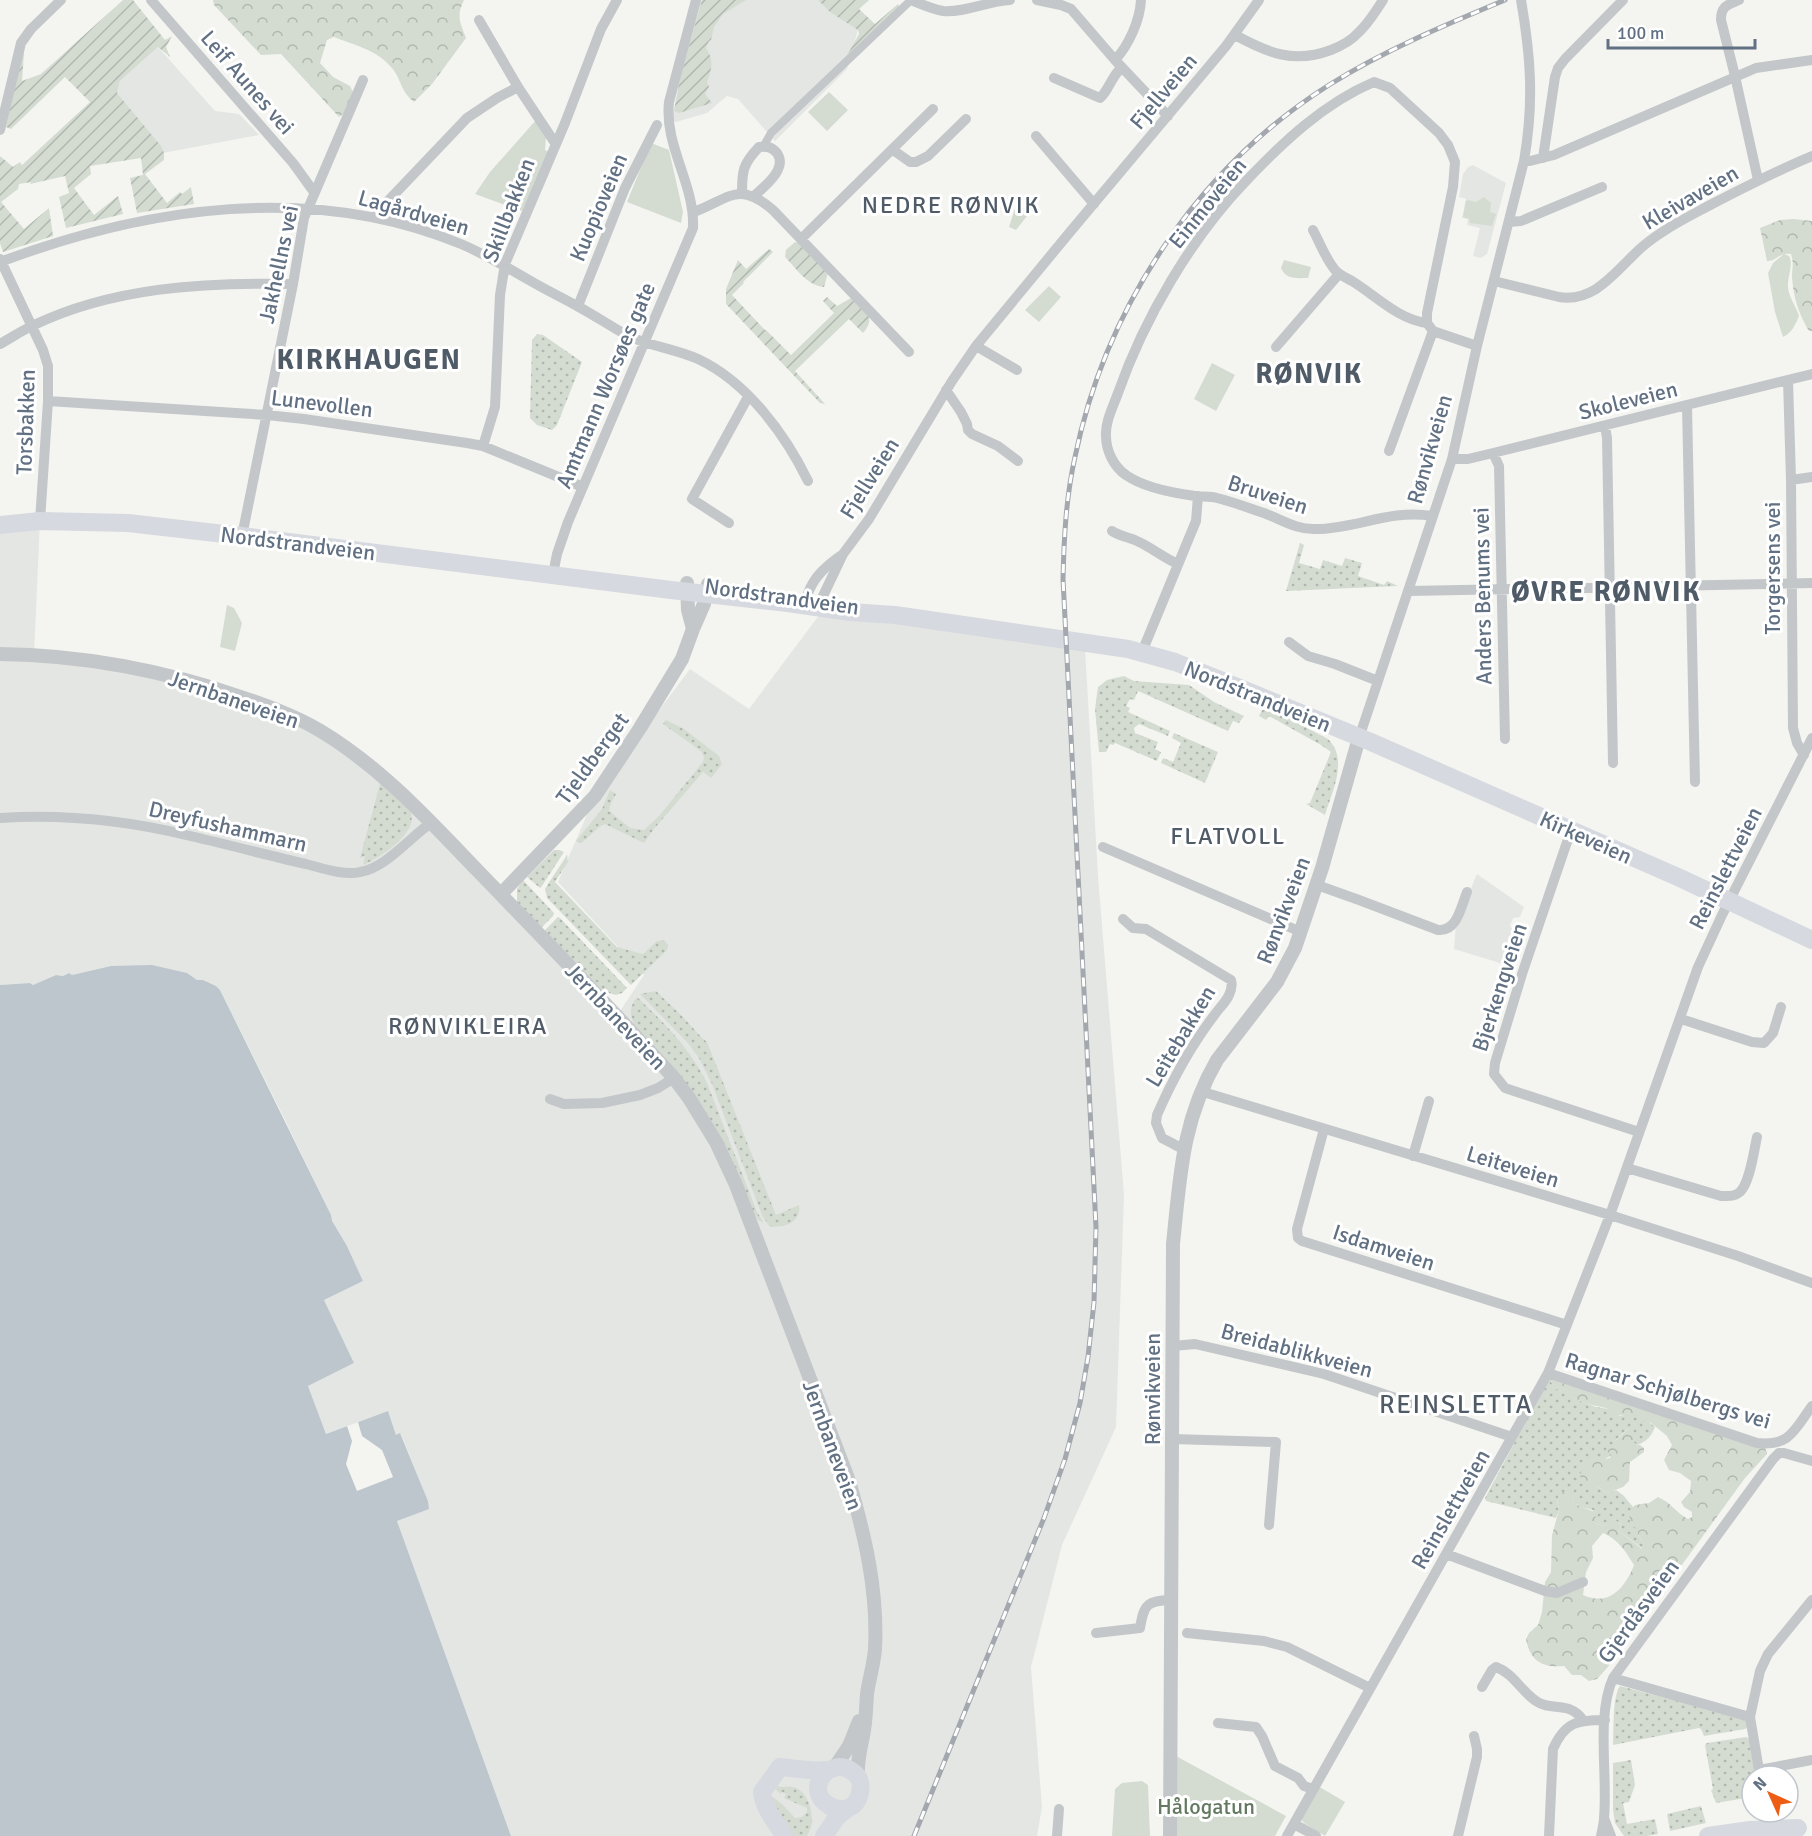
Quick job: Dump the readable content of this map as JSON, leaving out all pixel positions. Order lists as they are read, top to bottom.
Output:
{
  "streets": {
    "main road": ["Nordstrandveien", "Jernbaneveien", "Kirkeveien"],
    "street": [
      "Leif Aunes vei",
      "Fjellveien",
      "Kleivaveien",
      "Einmoveien",
      "Kuopioveien",
      "Skillbakken",
      "Lagårdveien",
      "Jakhellns vei",
      "Amtmann Worsøes gate",
      "Skoleveien",
      "Lunevollen",
      "Torsbakken",
      "Rønvikveien",
      "Bruveien",
      "Torgersens vei",
      "Anders Benums vei",
      "Tjeldberget",
      "Dreyfushammarn",
      "Reinslettveien",
      "Bjerkengveien",
      "Leitebakken",
      "Leiteveien",
      "Isdamveien",
      "Breidablikkveien",
      "Ragnar Schjølbergs vei",
      "Gjerdåsveien"
    ]
  },
  "crossings": [
    ["Leif Aunes vei", "Jakhellns vei"],
    ["Fjellveien", "Nordstrandveien"],
    ["Kleivaveien", "Rønvikveien"],
    ["Einmoveien", "Bruveien"],
    ["Kuopioveien", "Lagårdveien"],
    ["Skillbakken", "Lagårdveien"],
    ["Skillbakken", "Lunevollen"],
    ["Lagårdveien", "Jakhellns vei"],
    ["Lagårdveien", "Amtmann Worsøes gate"],
    ["Lagårdveien", "Torsbakken"],
    ["Jakhellns vei", "Lunevollen"],
    ["Jakhellns vei", "Nordstrandveien"],
    ["Amtmann Worsøes gate", "Lunevollen"],
    ["Amtmann Worsøes gate", "Nordstrandveien"],
    ["Skoleveien", "Rønvikveien"],
    ["Skoleveien", "Torgersens vei"],
    ["Skoleveien", "Anders Benums vei"],
    ["Lunevollen", "Torsbakken"],
    ["Torsbakken", "Nordstrandveien"],
    ["Rønvikveien", "Bruveien"],
    ["Rønvikveien", "Nordstrandveien"],
    ["Rønvikveien", "Kirkeveien"],
    ["Rønvikveien", "Leitebakken"],
    ["Rønvikveien", "Leiteveien"],
    ["Rønvikveien", "Breidablikkveien"],
    ["Nordstrandveien", "Tjeldberget"],
    ["Nordstrandveien", "Kirkeveien"],
    ["Torgersens vei", "Reinslettveien"],
    ["Jernbaneveien", "Tjeldberget"],
    ["Jernbaneveien", "Dreyfushammarn"],
    ["Kirkeveien", "Reinslettveien"],
    ["Kirkeveien", "Bjerkengveien"],
    ["Reinslettveien", "Bjerkengveien"],
    ["Reinslettveien", "Leiteveien"],
    ["Reinslettveien", "Isdamveien"],
    ["Reinslettveien", "Breidablikkveien"],
    ["Reinslettveien", "Ragnar Schjølbergs vei"],
    ["Leiteveien", "Isdamveien"],
    ["Ragnar Schjølbergs vei", "Gjerdåsveien"]
  ],
  "districts": [
    "NEDRE RØNVIK",
    "KIRKHAUGEN",
    "RØNVIK",
    "ØVRE RØNVIK",
    "FLATVOLL",
    "RØNVIKLEIRA",
    "REINSLETTA"
  ],
  "parks": ["Hålogatun"],
  "scale_bar": "100 m",
  "north": "top left"
}
